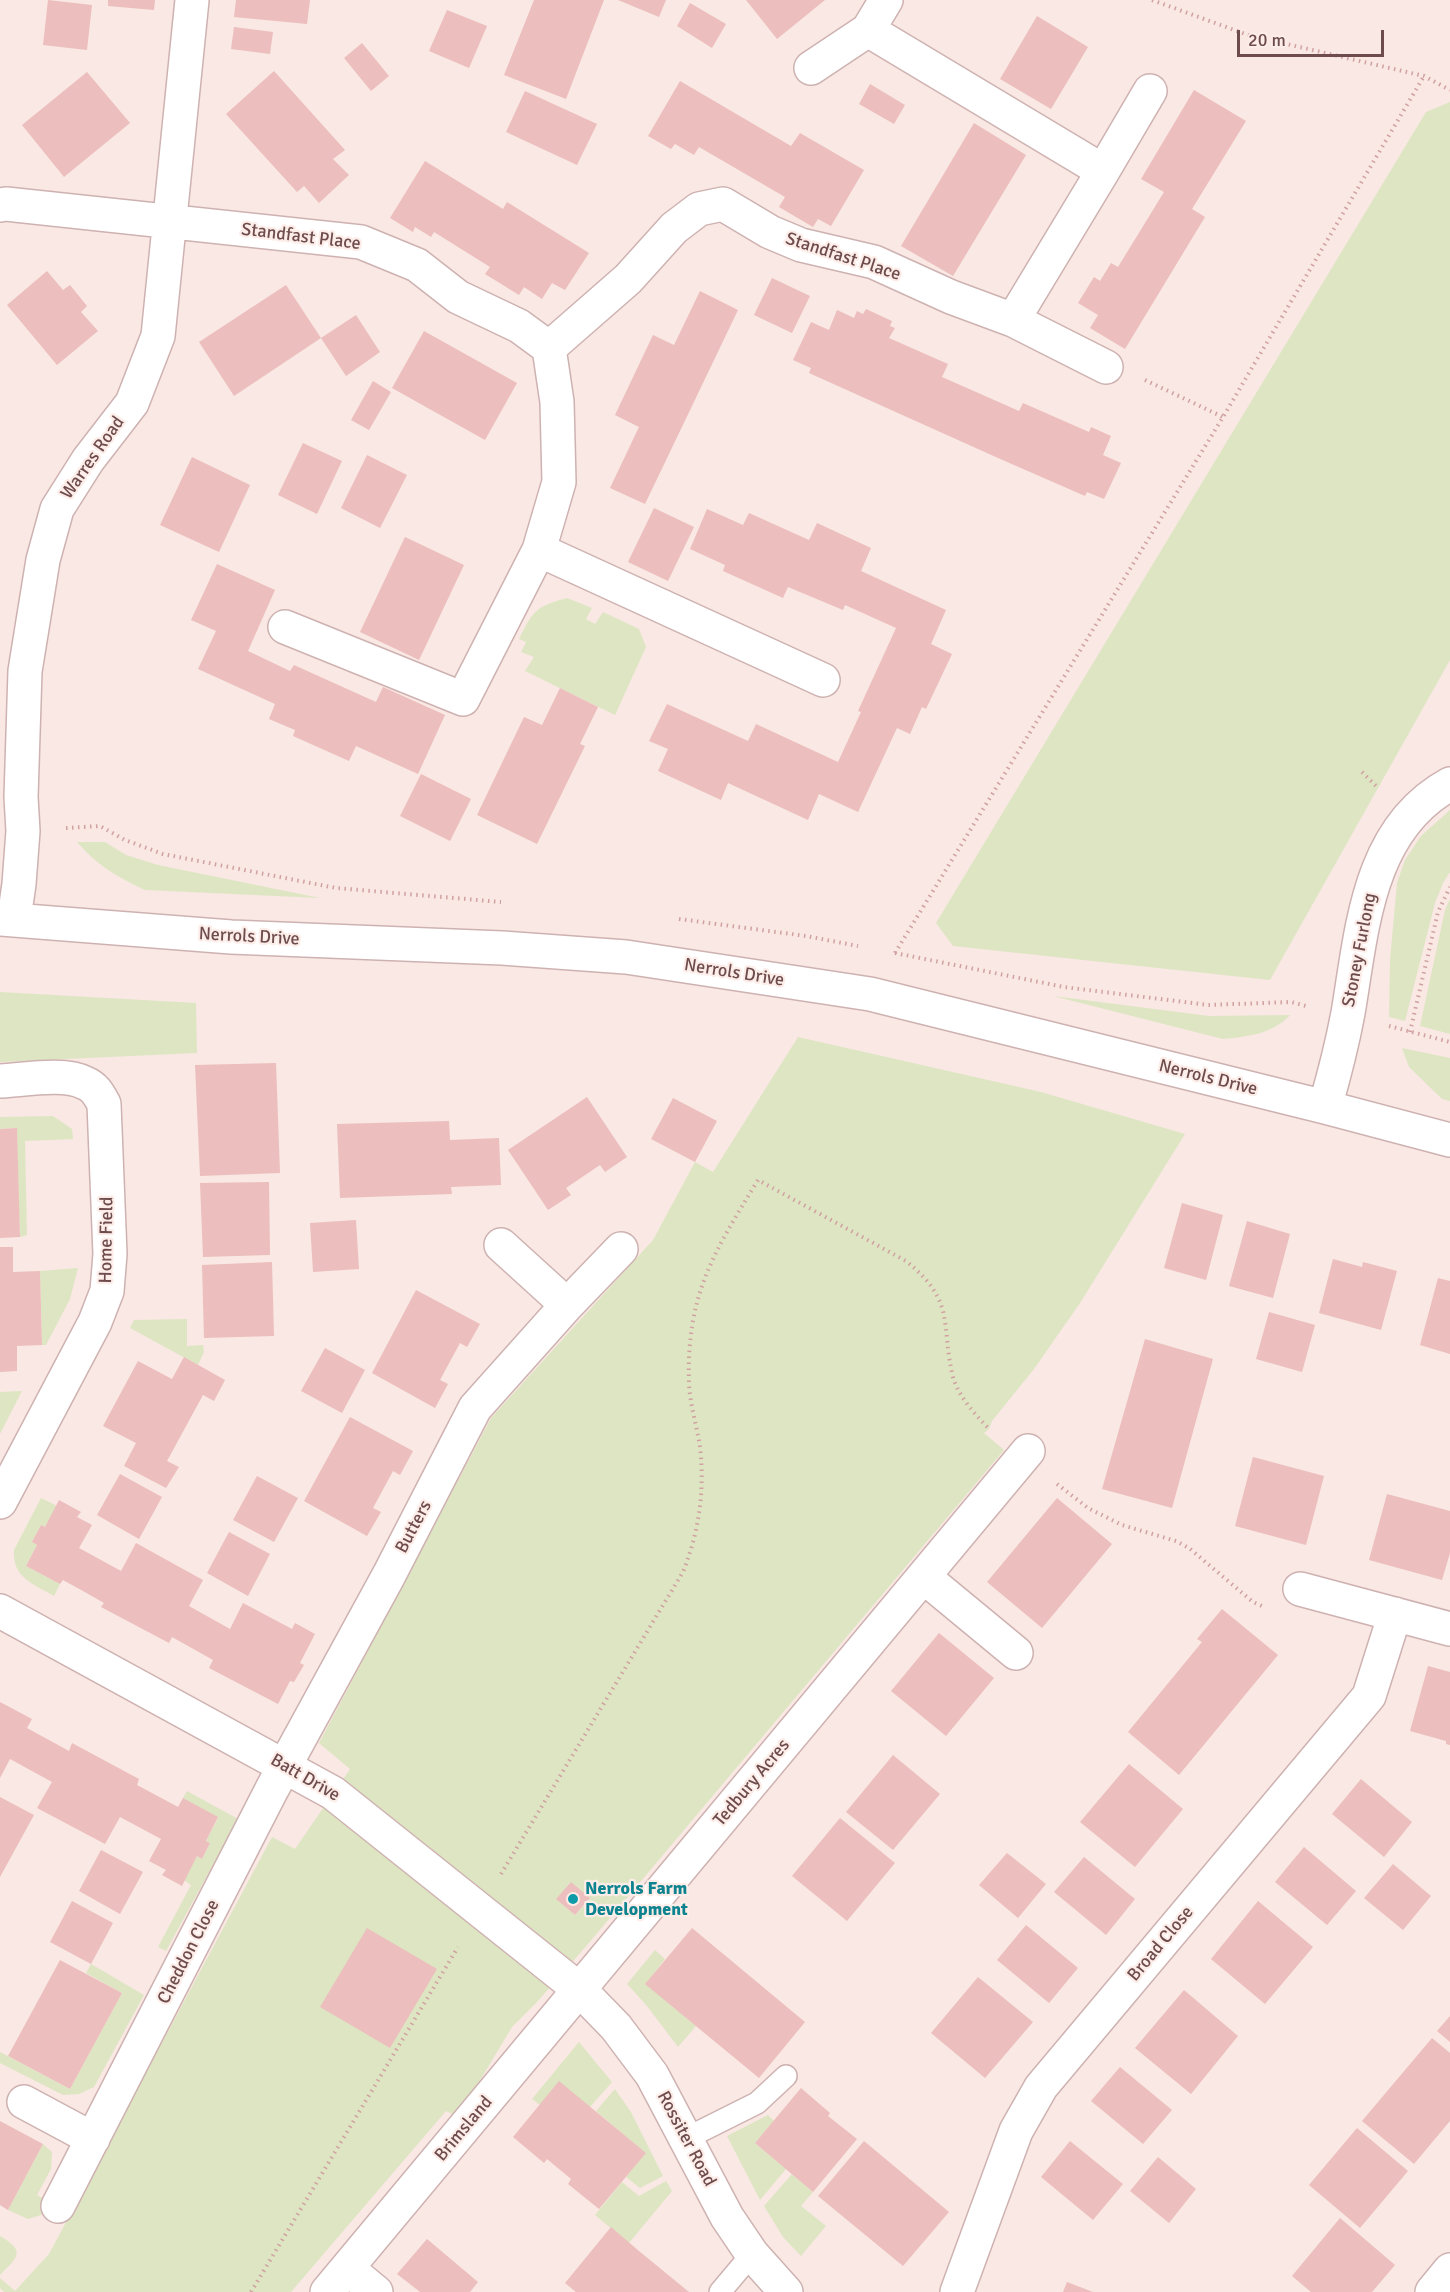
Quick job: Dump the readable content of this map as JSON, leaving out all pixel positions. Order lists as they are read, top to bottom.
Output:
{
  "streets": {
    "street": [
      "Standfast Place",
      "Warres Road",
      "Nerrols Drive",
      "Stoney Furlong",
      "Home Field",
      "Butters",
      "Batt Drive",
      "Tedbury Acres",
      "Broad Close",
      "Cheddon Close",
      "Brimsland",
      "Rossiter Road"
    ]
  },
  "crossings": [
    ["Standfast Place", "Warres Road"],
    ["Warres Road", "Nerrols Drive"],
    ["Nerrols Drive", "Stoney Furlong"],
    ["Butters", "Batt Drive"],
    ["Butters", "Cheddon Close"],
    ["Batt Drive", "Tedbury Acres"],
    ["Batt Drive", "Cheddon Close"],
    ["Batt Drive", "Brimsland"],
    ["Batt Drive", "Rossiter Road"],
    ["Tedbury Acres", "Brimsland"],
    ["Tedbury Acres", "Rossiter Road"],
    ["Brimsland", "Rossiter Road"]
  ],
  "places": ["Nerrols Farm Development"],
  "scale_bar": "20 m"
}
